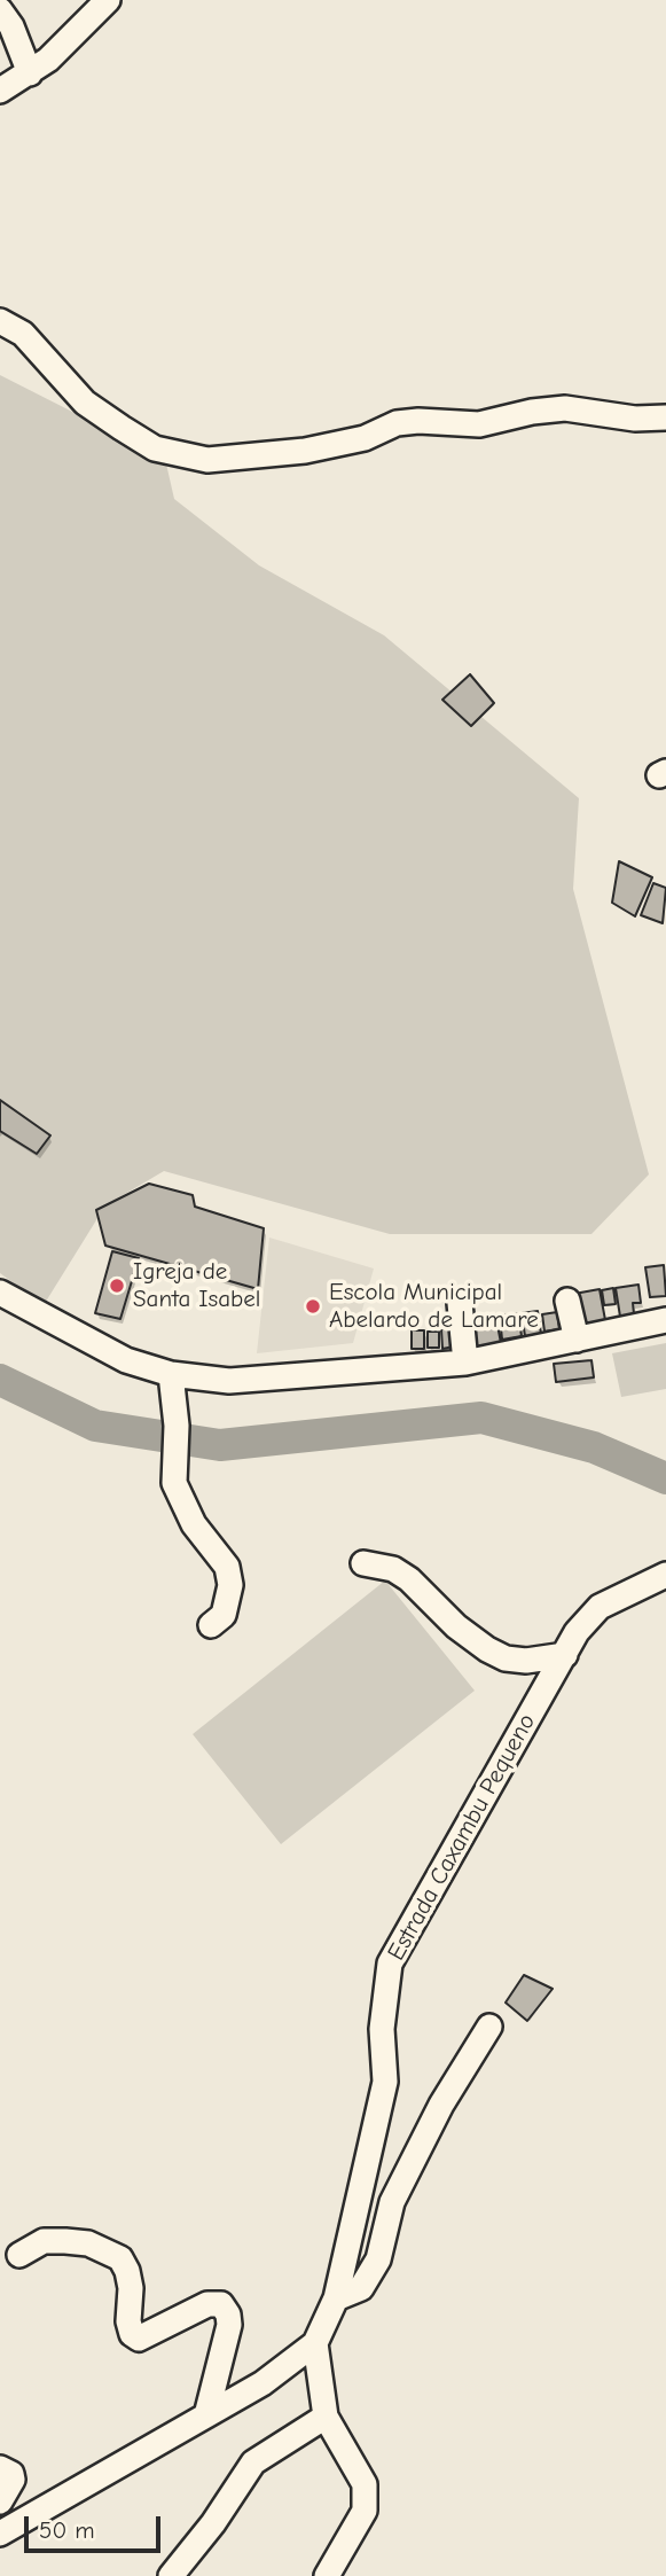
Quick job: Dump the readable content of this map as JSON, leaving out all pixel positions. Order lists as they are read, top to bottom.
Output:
{
  "streets": {
    "street": ["Estrada Caxambu Pequeno"]
  },
  "places": ["Igreja de Santa Isabel", "Escola Municipal Abelardo de Lamare"],
  "scale_bar": "50 m"
}
